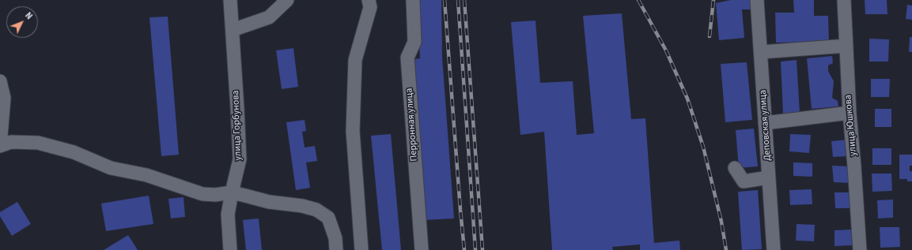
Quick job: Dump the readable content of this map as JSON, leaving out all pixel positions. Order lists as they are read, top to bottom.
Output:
{
  "streets": {
    "street": [
      "Перронная улица",
      "улица Горбунова",
      "Деповская улица",
      "улица Юшкова"
    ]
  },
  "north": "top right"
}
